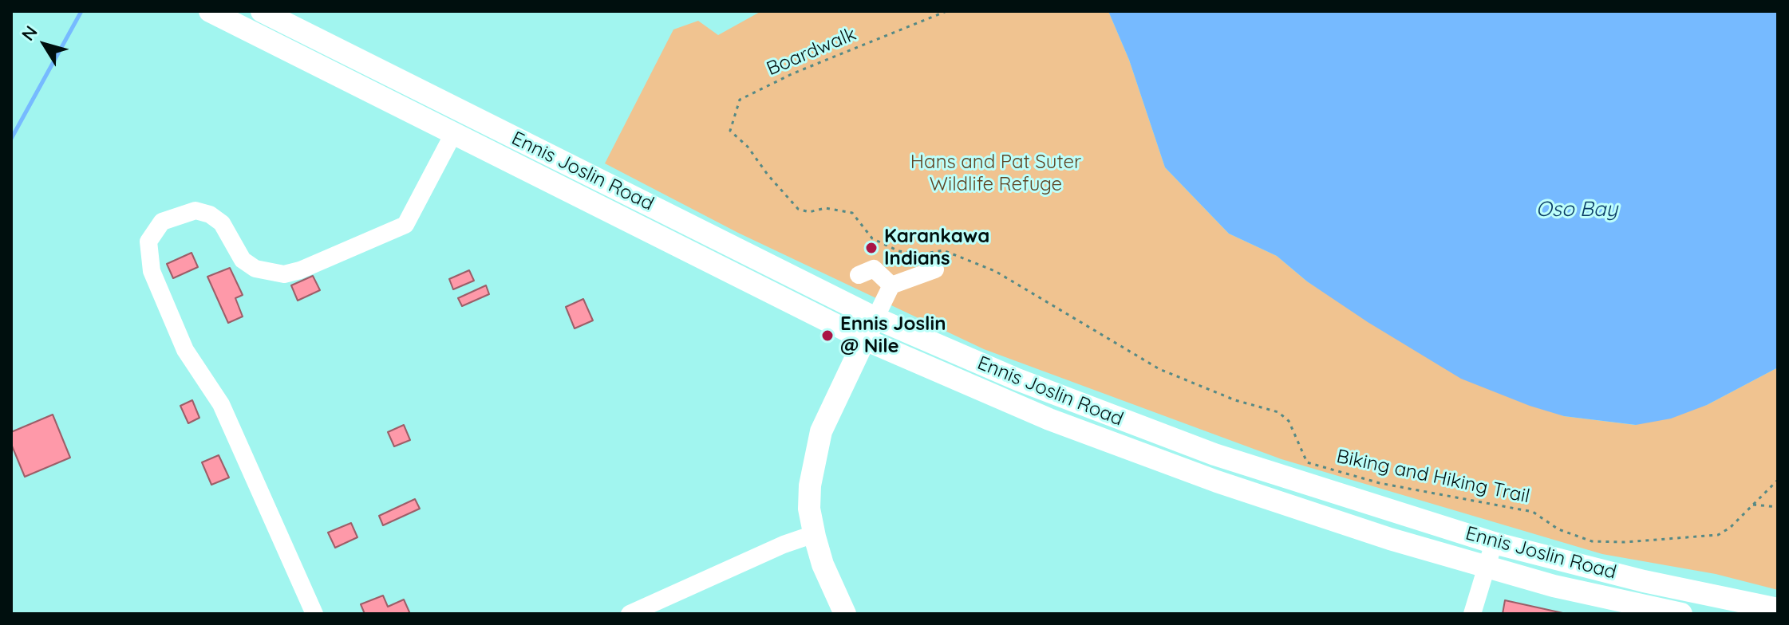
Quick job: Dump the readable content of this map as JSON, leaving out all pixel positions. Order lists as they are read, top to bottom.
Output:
{
  "streets": {
    "main road": ["Ennis Joslin Road"],
    "path": ["Boardwalk", "Biking and Hiking Trail"]
  },
  "crossings": [
    ["Boardwalk", "Biking and Hiking Trail"]
  ],
  "water": ["Oso Bay"],
  "parks": ["Hans and Pat Suter Wildlife Refuge"],
  "places": ["Karankawa Indians", "Ennis Joslin @ Nile"],
  "north": "top left"
}
